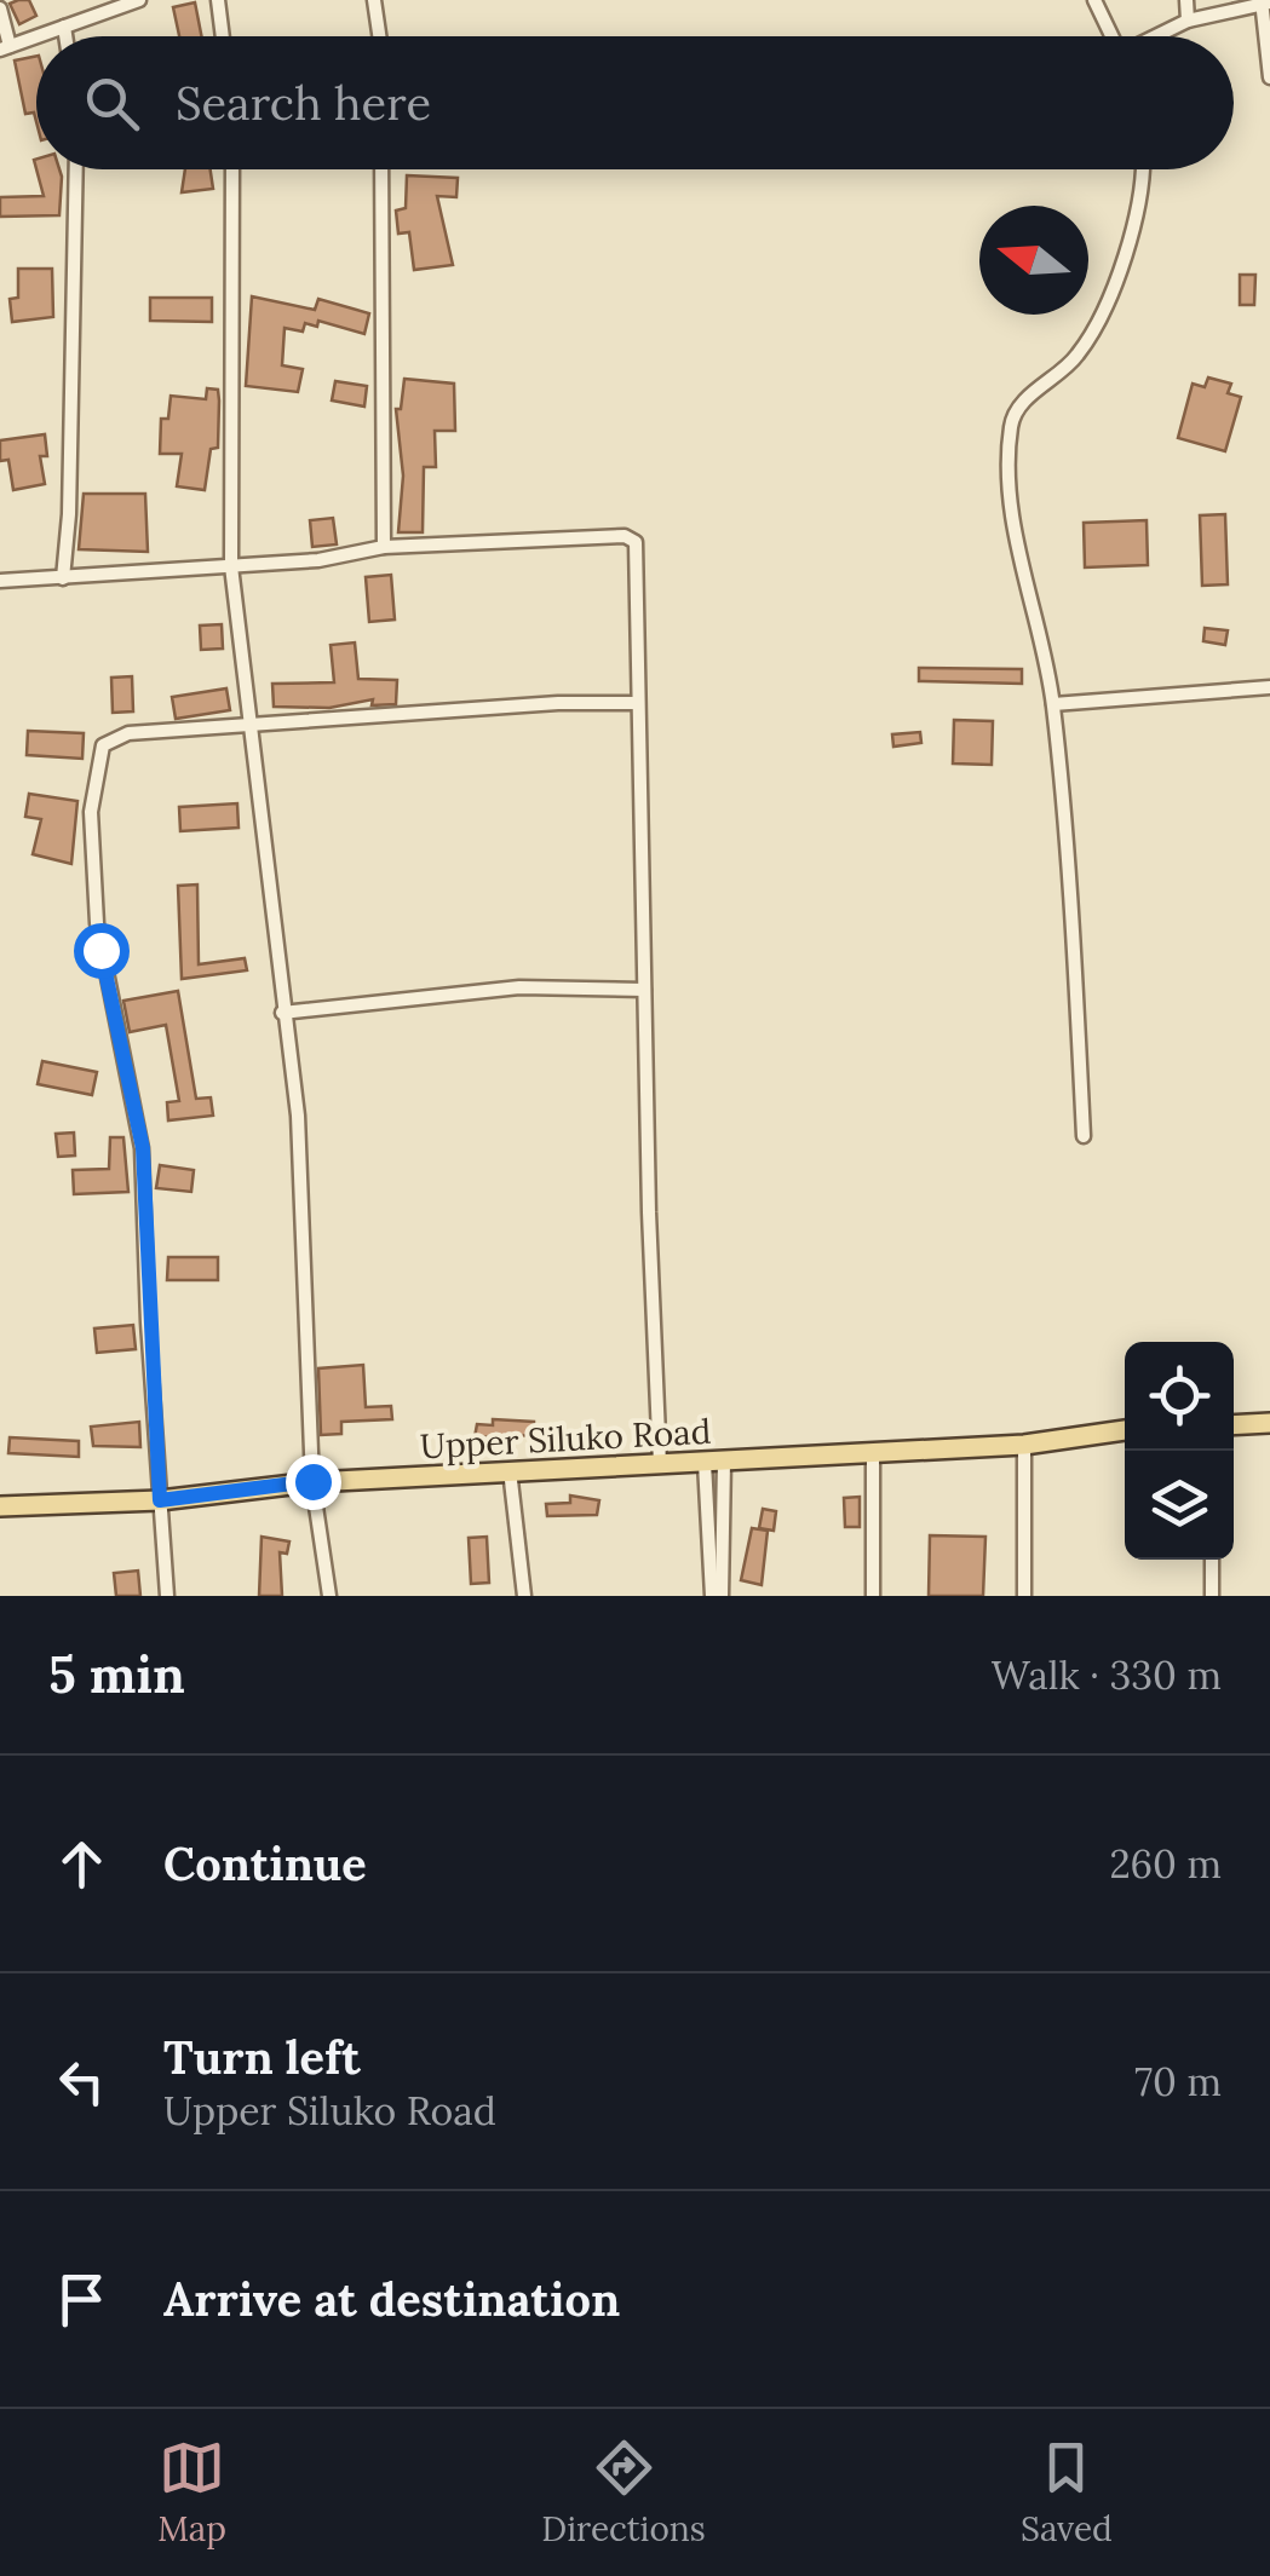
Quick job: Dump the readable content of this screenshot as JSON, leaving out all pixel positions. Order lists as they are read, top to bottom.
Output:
{
  "streets": {
    "main road": ["Upper Siluko Road"]
  },
  "north": "left",
  "page": {
    "search": "Search here",
    "heading": ["5 min", "Walk · 330 m"],
    "list": [
      ["Continue", "260 m"],
      ["Turn left", "Upper Siluko Road", "70 m"],
      "Arrive at destination"
    ],
    "nav": ["Map", "Directions", "Saved"]
  }
}
